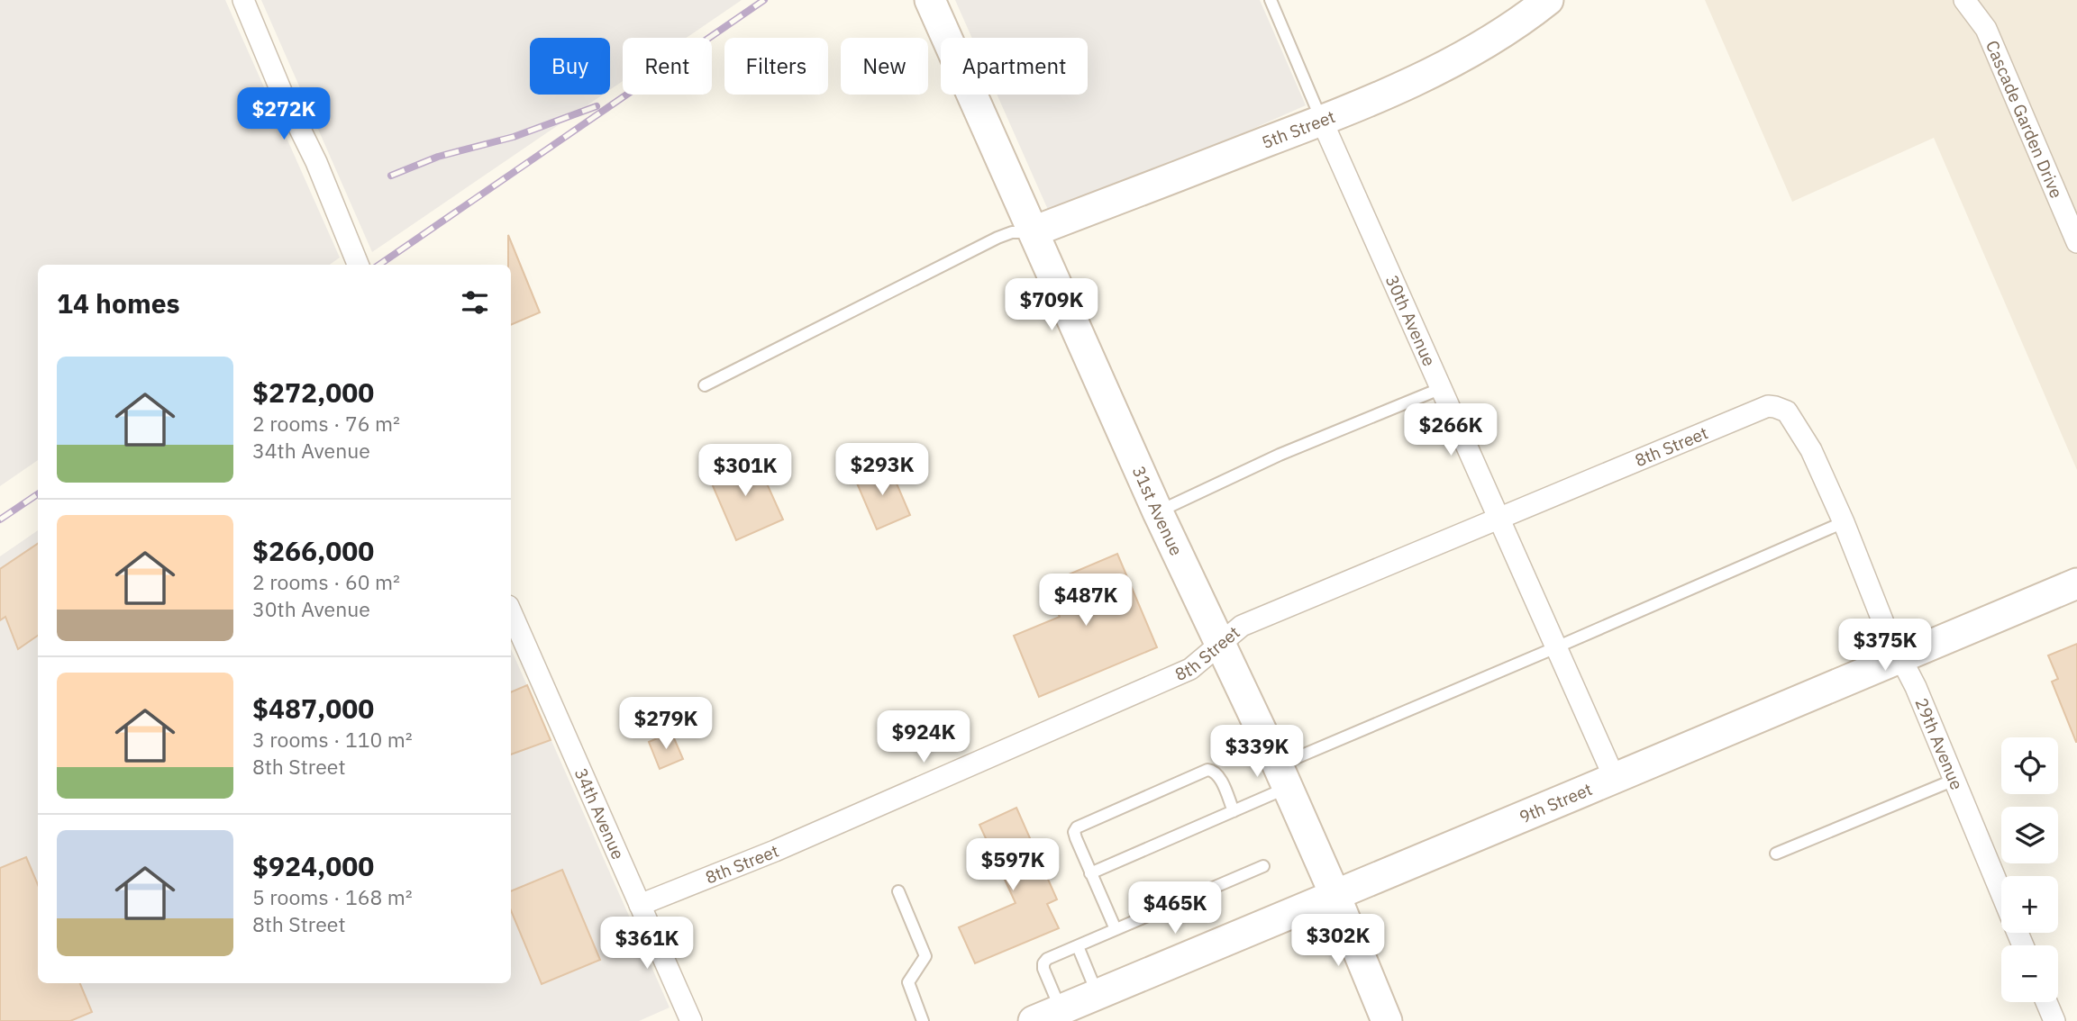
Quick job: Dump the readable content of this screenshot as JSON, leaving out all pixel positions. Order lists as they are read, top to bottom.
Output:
{
  "streets": {
    "street": [
      "Cascade Garden Drive",
      "5th Street",
      "30th Avenue",
      "8th Street",
      "31st Avenue",
      "29th Avenue",
      "9th Street",
      "34th Avenue"
    ]
  },
  "crossings": [
    ["5th Street", "30th Avenue"],
    ["5th Street", "31st Avenue"],
    ["30th Avenue", "8th Street"],
    ["30th Avenue", "9th Street"],
    ["8th Street", "31st Avenue"],
    ["8th Street", "29th Avenue"],
    ["8th Street", "34th Avenue"],
    ["31st Avenue", "9th Street"],
    ["29th Avenue", "9th Street"]
  ],
  "page": {
    "chip": [
      "Buy",
      "Rent",
      "Filters",
      "New",
      "Apartment"
    ],
    "price": [
      "$272K",
      "$709K",
      "$266K",
      "$293K",
      "$301K",
      "$487K",
      "$375K",
      "$279K",
      "$924K",
      "$339K",
      "$597K",
      "$465K",
      "$302K",
      "$361K"
    ],
    "heading": "14 homes",
    "list": [
      {
        "name": "$272,000",
        "note": "2 rooms · 76 m² · 34th Avenue"
      },
      {
        "name": "$266,000",
        "note": "2 rooms · 60 m² · 30th Avenue"
      },
      {
        "name": "$487,000",
        "note": "3 rooms · 110 m² · 8th Street"
      },
      {
        "name": "$924,000",
        "note": "5 rooms · 168 m² · 8th Street"
      }
    ],
    "map_buttons": ["+", "−"]
  }
}
